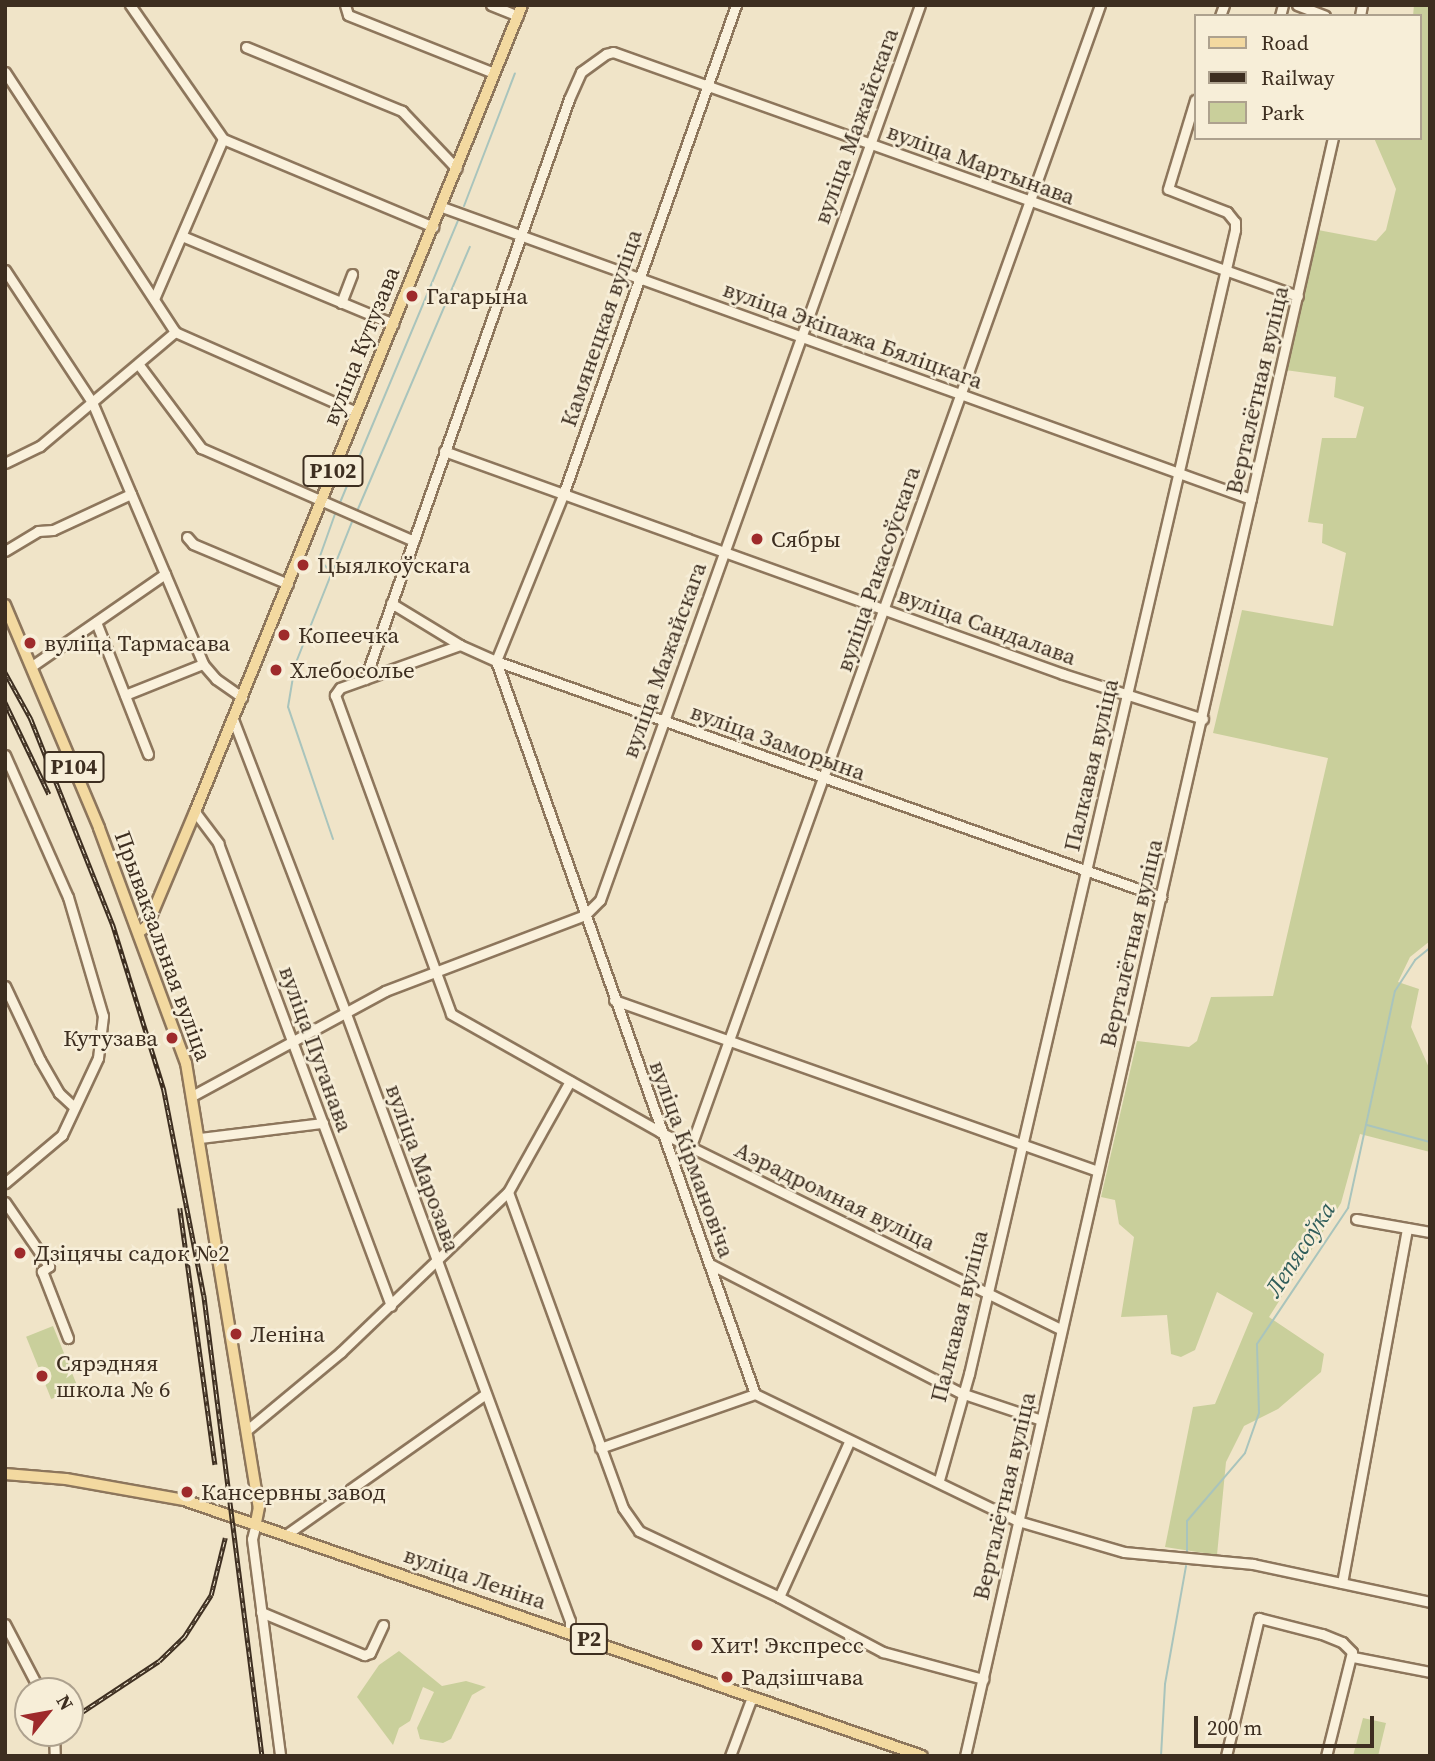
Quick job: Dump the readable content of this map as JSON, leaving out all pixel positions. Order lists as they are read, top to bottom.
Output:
{
  "streets": {
    "main road": [
      "вуліца Кутузава",
      "Р102",
      "Р104",
      "Прывакзальная вуліца",
      "вуліца Леніна",
      "Р2"
    ],
    "street": [
      "вуліца Мажайскага",
      "вуліца Мартынава",
      "Камянецкая вуліца",
      "вуліца Экіпажа Бяліцкага",
      "Верталётная вуліца",
      "вуліца Ракасоўскага",
      "вуліца Сандалава",
      "вуліца Заморына",
      "Палкавая вуліца",
      "вуліца Пуганава",
      "вуліца Кірмановіча",
      "вуліца Марозава",
      "Аэрадромная вуліца"
    ]
  },
  "crossings": [
    ["вуліца Мажайскага", "вуліца Мартынава"],
    ["вуліца Мажайскага", "вуліца Экіпажа Бяліцкага"],
    ["вуліца Мажайскага", "вуліца Сандалава"],
    ["вуліца Мажайскага", "вуліца Заморына"],
    ["вуліца Мажайскага", "вуліца Кірмановіча"],
    ["вуліца Мартынава", "Камянецкая вуліца"],
    ["вуліца Мартынава", "вуліца Экіпажа Бяліцкага"],
    ["вуліца Мартынава", "Верталётная вуліца"],
    ["вуліца Мартынава", "вуліца Ракасоўскага"],
    ["вуліца Мартынава", "Палкавая вуліца"],
    ["Камянецкая вуліца", "вуліца Экіпажа Бяліцкага"],
    ["Камянецкая вуліца", "вуліца Сандалава"],
    ["Камянецкая вуліца", "вуліца Заморына"],
    ["Камянецкая вуліца", "вуліца Кірмановіча"],
    ["вуліца Экіпажа Бяліцкага", "вуліца Кутузава"],
    ["вуліца Экіпажа Бяліцкага", "Верталётная вуліца"],
    ["вуліца Экіпажа Бяліцкага", "вуліца Ракасоўскага"],
    ["вуліца Экіпажа Бяліцкага", "Палкавая вуліца"],
    ["вуліца Кутузава", "Прывакзальная вуліца"],
    ["вуліца Кутузава", "вуліца Пуганава"],
    ["вуліца Кутузава", "вуліца Марозава"],
    ["Верталётная вуліца", "вуліца Сандалава"],
    ["Верталётная вуліца", "вуліца Заморына"],
    ["Верталётная вуліца", "Аэрадромная вуліца"],
    ["вуліца Ракасоўскага", "вуліца Сандалава"],
    ["вуліца Ракасоўскага", "вуліца Заморына"],
    ["вуліца Ракасоўскага", "Аэрадромная вуліца"],
    ["вуліца Сандалава", "Палкавая вуліца"],
    ["вуліца Заморына", "Палкавая вуліца"],
    ["вуліца Заморына", "вуліца Кірмановіча"],
    ["вуліца Заморына", "Аэрадромная вуліца"],
    ["Палкавая вуліца", "Аэрадромная вуліца"],
    ["Прывакзальная вуліца", "вуліца Леніна"],
    ["вуліца Кірмановіча", "Аэрадромная вуліца"],
    ["вуліца Марозава", "вуліца Леніна"]
  ],
  "water": ["Лепясоўка"],
  "places": [
    "Гагарына",
    "Сябры",
    "Цыялкоўскага",
    "Копеечка",
    "вуліца Тармасава",
    "Хлебосолье",
    "Кутузава",
    "Дзіцячы садок №2",
    "Леніна",
    "Сярэдняя школа № 6",
    "Кансервны завод",
    "Хит! Экспресс",
    "Радзішчава"
  ],
  "legend": ["Road", "Railway", "Park"],
  "scale_bar": "200 m",
  "north": "top right"
}
